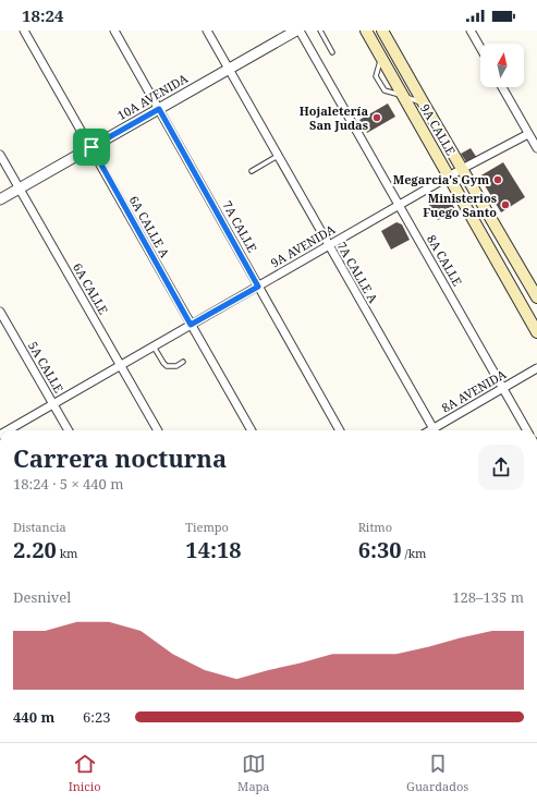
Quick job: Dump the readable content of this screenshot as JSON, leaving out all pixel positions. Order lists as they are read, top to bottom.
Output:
{
  "streets": {
    "main road": ["9A CALLE"],
    "street": [
      "10A AVENIDA",
      "6A CALLE A",
      "7A CALLE",
      "9A AVENIDA",
      "8A CALLE",
      "7A CALLE A",
      "6A CALLE",
      "5A CALLE",
      "8A AVENIDA"
    ]
  },
  "crossings": [
    ["10A AVENIDA", "6A CALLE A"],
    ["10A AVENIDA", "7A CALLE"],
    ["10A AVENIDA", "7A CALLE A"],
    ["10A AVENIDA", "6A CALLE"],
    ["9A CALLE", "9A AVENIDA"],
    ["6A CALLE A", "9A AVENIDA"],
    ["7A CALLE", "9A AVENIDA"],
    ["9A AVENIDA", "8A CALLE"],
    ["9A AVENIDA", "7A CALLE A"],
    ["9A AVENIDA", "6A CALLE"],
    ["9A AVENIDA", "5A CALLE"],
    ["8A CALLE", "8A AVENIDA"]
  ],
  "places": ["Hojaletería San Judas", "Megarcia's Gym", "Ministerios Fuego Santo"],
  "north": "top",
  "page": {
    "status": "18:24",
    "heading": ["Carrera nocturna", "18:24 · 5 × 440 m"],
    "stats": [
      ["Distancia", "2.20 km"],
      ["Tiempo", "14:18"],
      ["Ritmo", "6:30 /km"]
    ],
    "chart": ["Desnivel", "128–135 m"],
    "list": [
      {
        "name": "440 m",
        "note": "6:23"
      }
    ],
    "tabs": ["Inicio", "Mapa", "Guardados"]
  }
}
